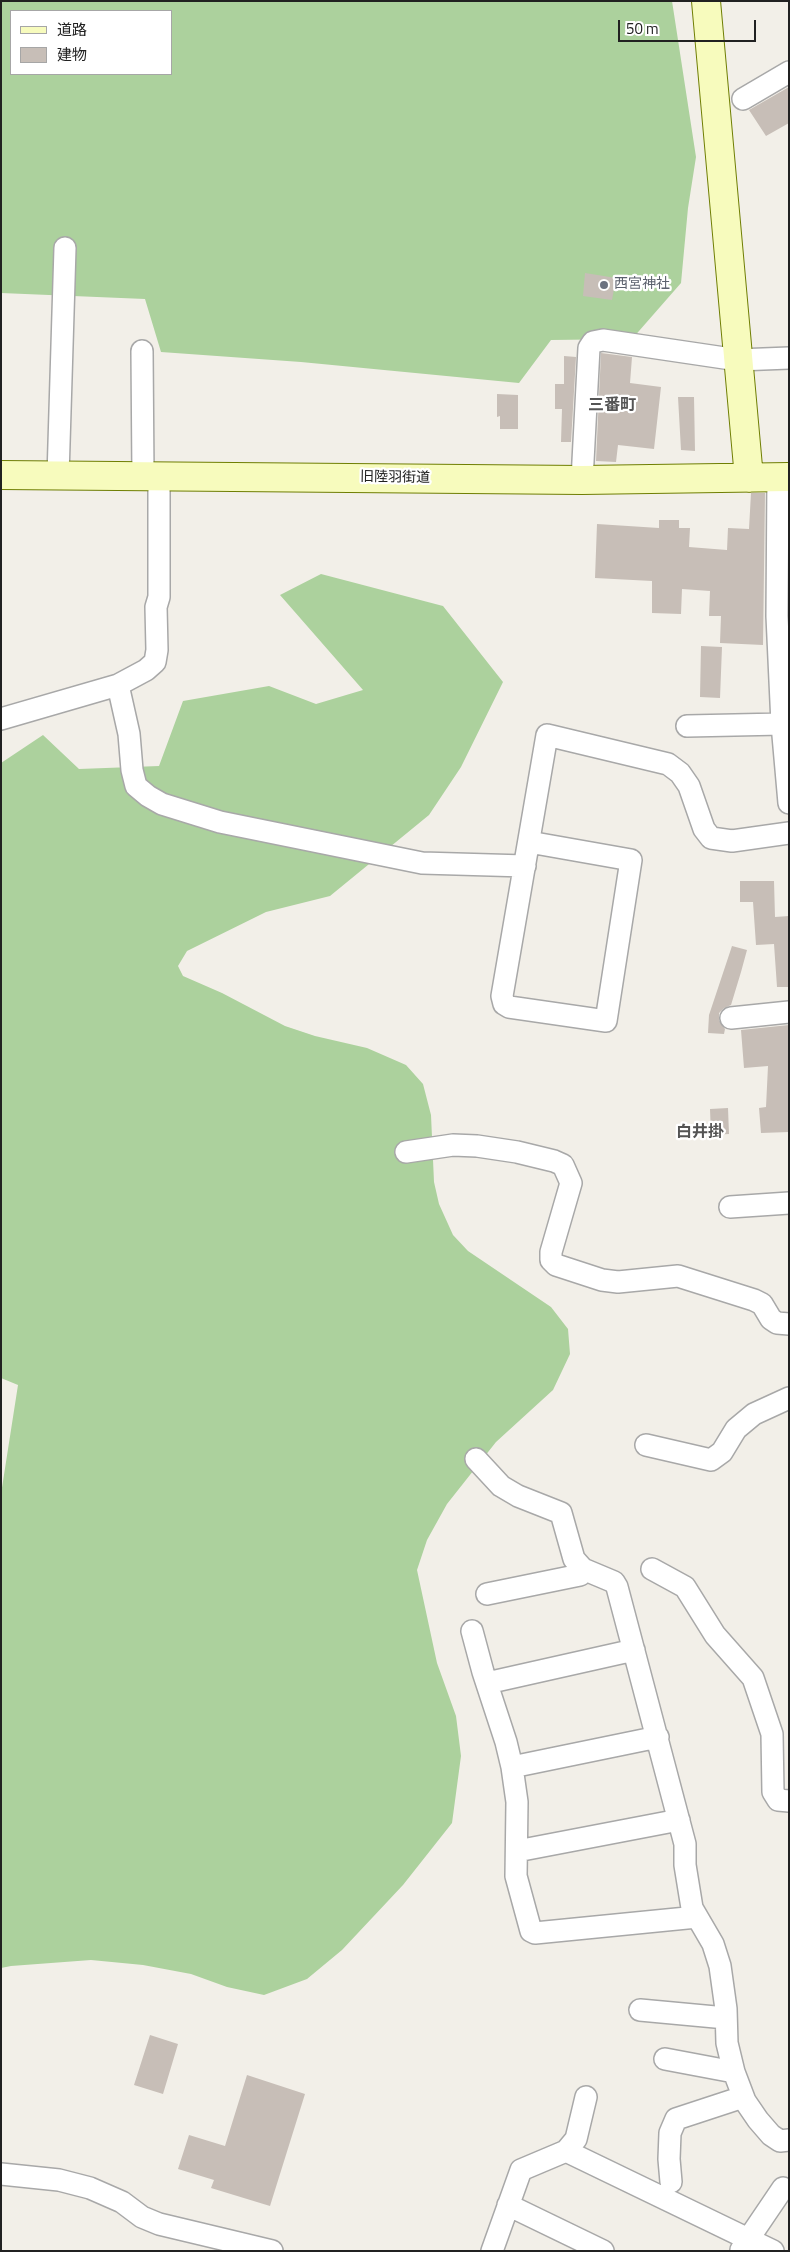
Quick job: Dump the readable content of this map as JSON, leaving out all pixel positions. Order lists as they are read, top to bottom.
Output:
{
  "streets": {
    "street": ["旧陸羽街道"]
  },
  "districts": ["三番町", "白井掛"],
  "places": ["西宮神社"],
  "legend": ["道路", "建物"],
  "scale_bar": "50 m"
}
